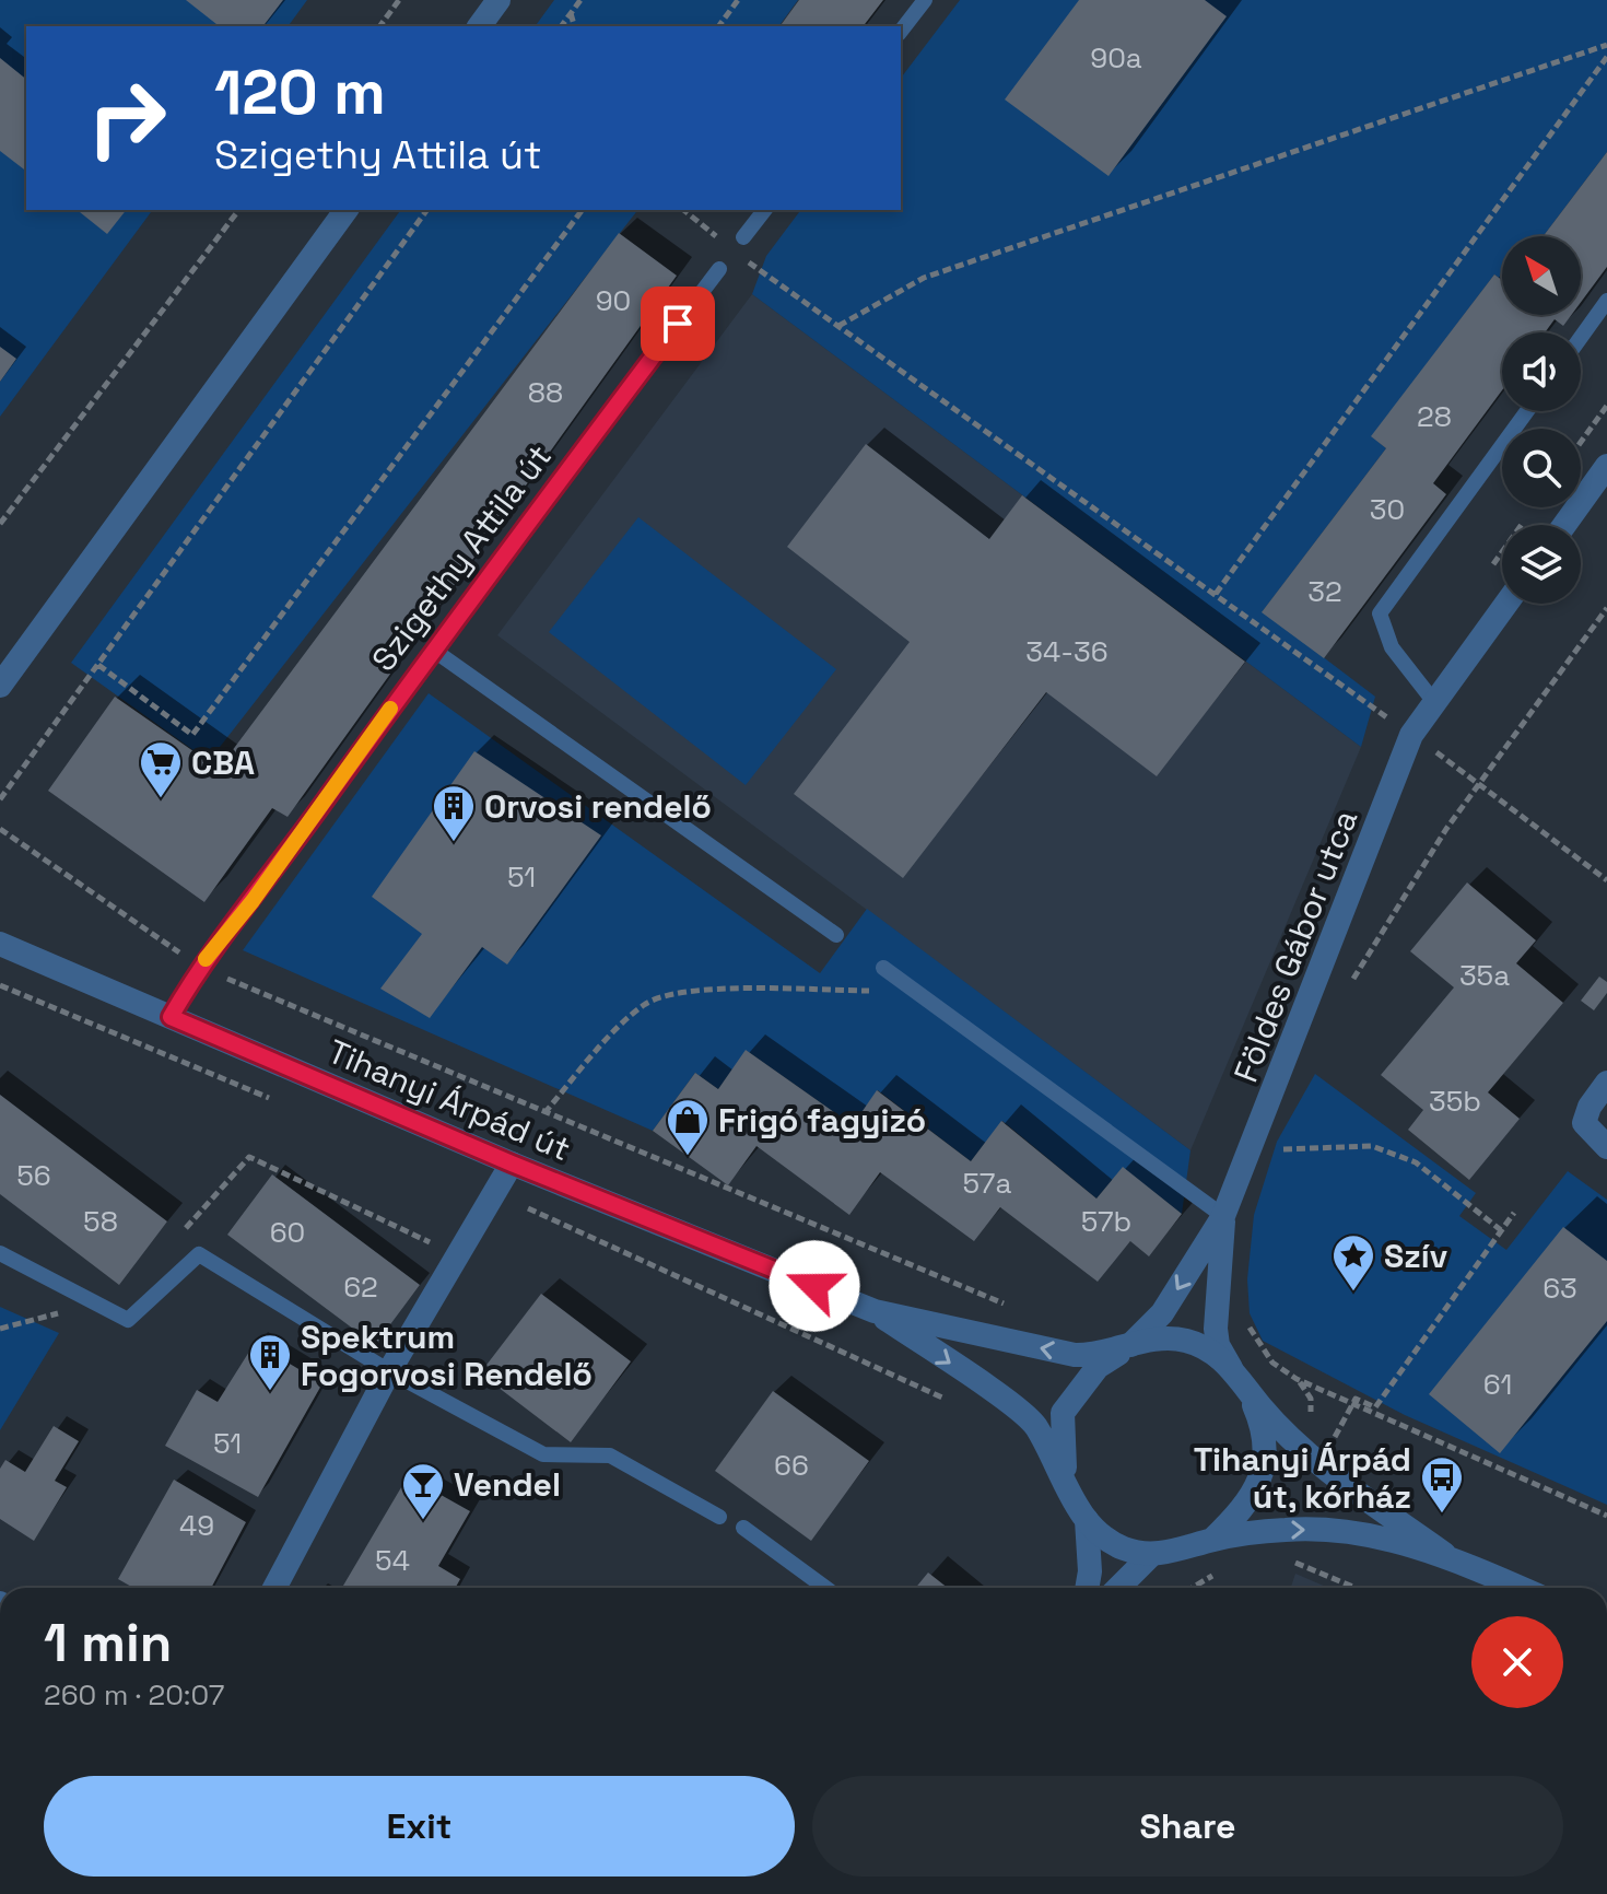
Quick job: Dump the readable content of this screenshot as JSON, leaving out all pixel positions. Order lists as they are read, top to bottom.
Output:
{
  "streets": {
    "street": ["Földes Gábor utca", "Tihanyi Árpád út"],
    "lane": ["Szigethy Attila út"]
  },
  "crossings": [
    ["Szigethy Attila út", "Tihanyi Árpád út"],
    ["Földes Gábor utca", "Tihanyi Árpád út"]
  ],
  "places": {
    "supermarket": ["CBA"],
    "building": ["Orvosi rendelő", "Spektrum Fogorvosi Rendelő"],
    "shop": ["Frigó fagyizó"],
    "place": ["Szív"],
    "bus stop": ["Tihanyi Árpád út, kórház"],
    "bar": ["Vendel"]
  },
  "house_numbers": [
    "90a",
    "90",
    "88",
    "28",
    "30",
    "32",
    "34-36",
    "51",
    "35a",
    "35b",
    "56",
    "57a",
    "58",
    "57b",
    "60",
    "62",
    "63",
    "61",
    "51",
    "66",
    "49",
    "54"
  ],
  "north": "top left",
  "page": {
    "turn": ["120 m", "Szigethy Attila út"],
    "heading": ["1 min", "260 m · 20:07"],
    "buttons": ["Exit", "Share"]
  }
}
